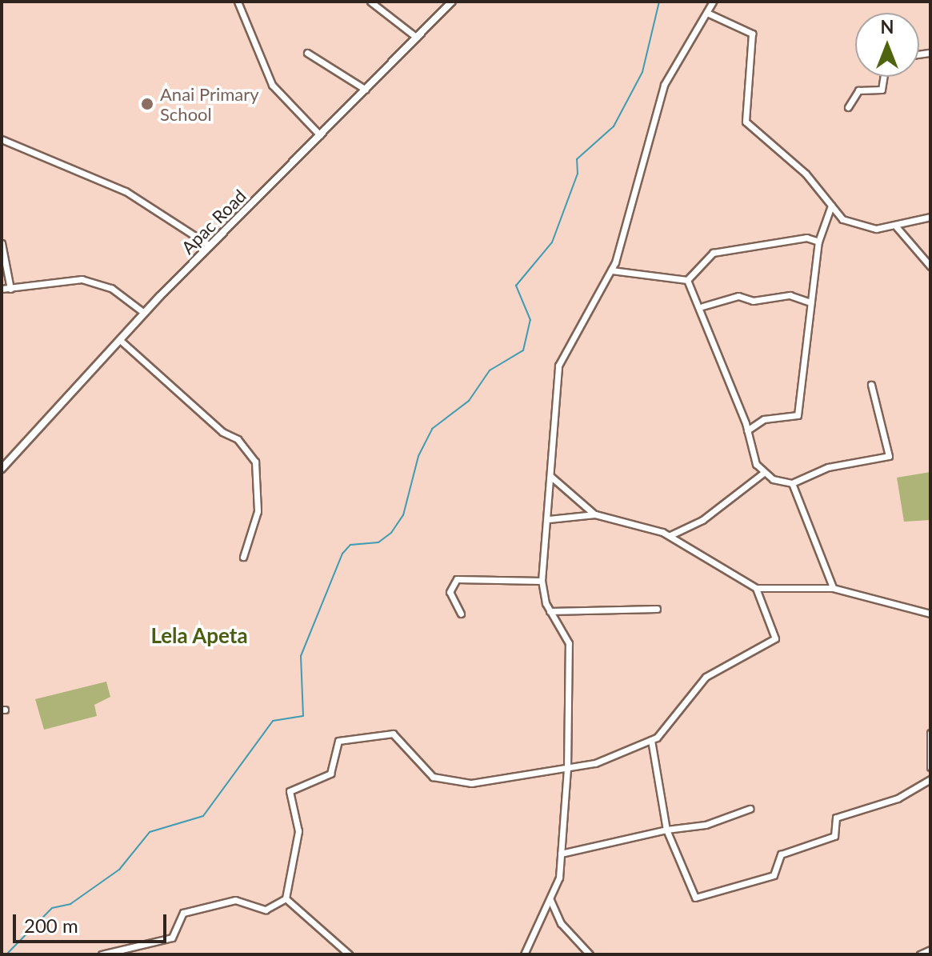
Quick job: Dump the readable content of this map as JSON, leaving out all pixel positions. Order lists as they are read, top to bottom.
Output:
{
  "streets": {
    "main road": ["Apac Road"]
  },
  "districts": ["Lela Apeta"],
  "places": ["Anai Primary School"],
  "scale_bar": "200 m",
  "north": "top"
}
